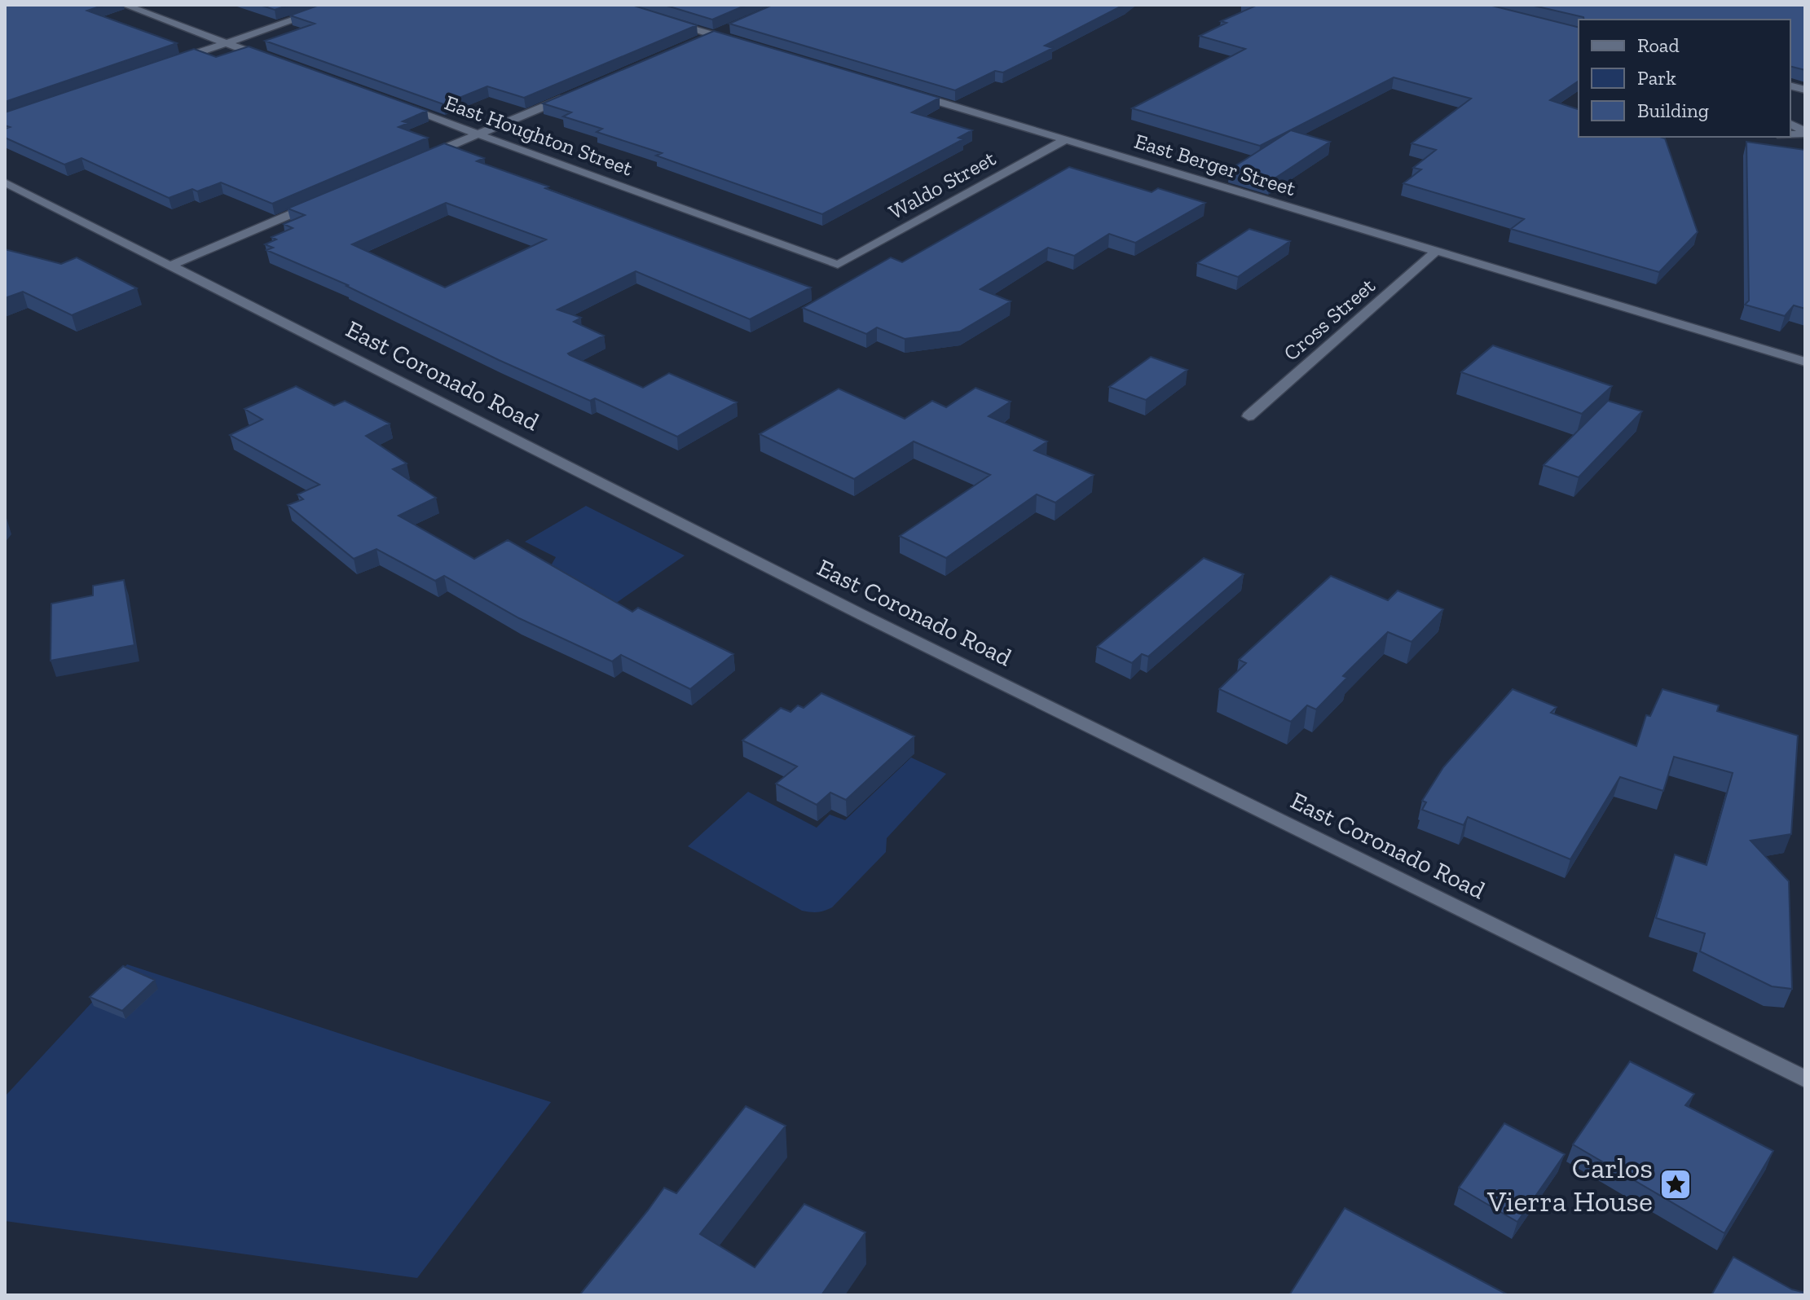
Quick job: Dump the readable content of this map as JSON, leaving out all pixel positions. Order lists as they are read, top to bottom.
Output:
{
  "streets": {
    "street": [
      "East Houghton Street",
      "East Berger Street",
      "Waldo Street",
      "Cross Street",
      "East Coronado Road"
    ]
  },
  "crossings": [
    ["East Houghton Street", "Waldo Street"],
    ["East Berger Street", "Waldo Street"],
    ["East Berger Street", "Cross Street"]
  ],
  "places": {
    "place": ["Carlos Vierra House"]
  },
  "legend": ["Road", "Park", "Building"]
}
